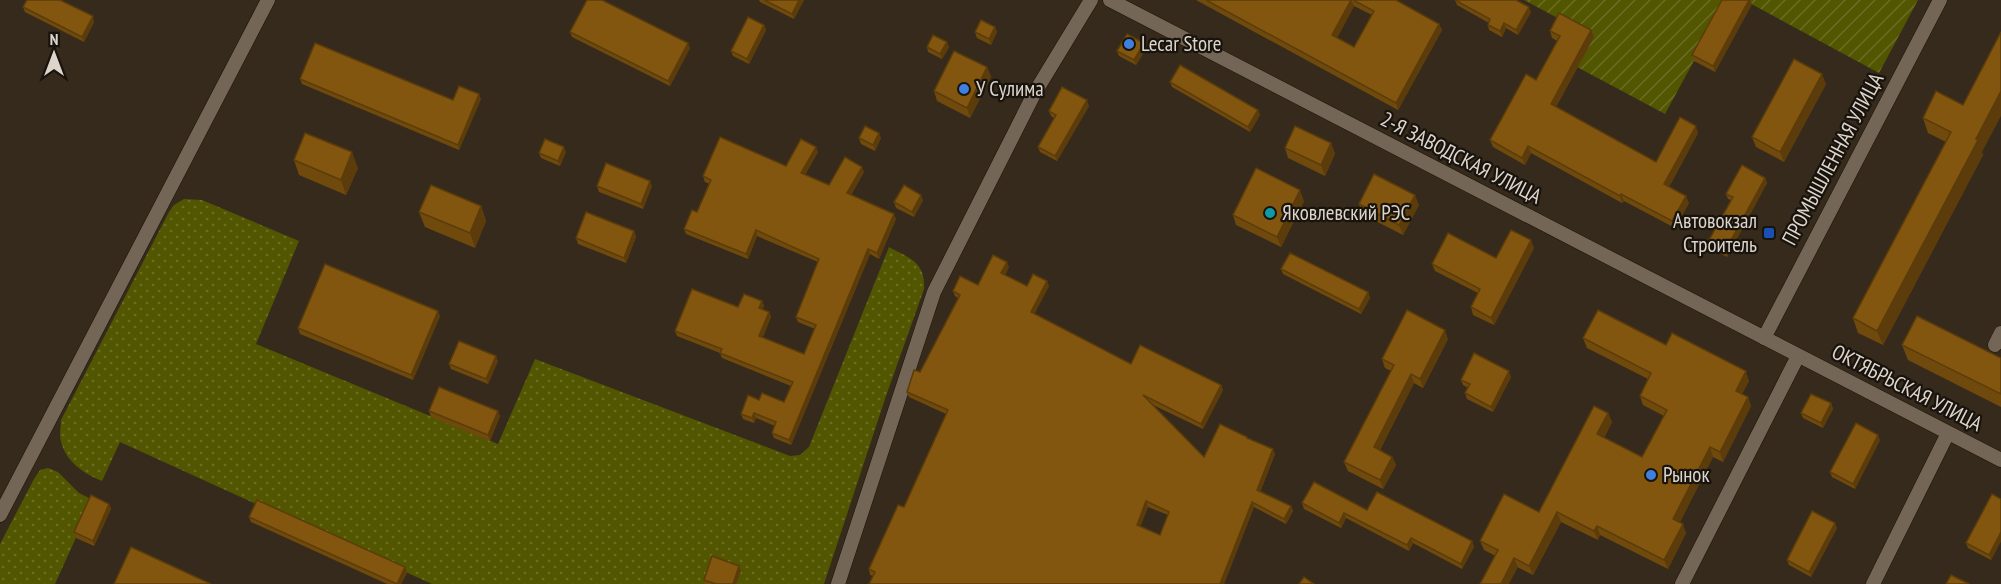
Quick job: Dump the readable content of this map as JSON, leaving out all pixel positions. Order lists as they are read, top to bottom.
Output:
{
  "streets": {
    "street": ["2-Я ЗАВОДСКАЯ УЛИЦА", "ПРОМЫШЛЕННАЯ УЛИЦА", "ОКТЯБРЬСКАЯ УЛИЦА"]
  },
  "crossings": [
    ["2-Я ЗАВОДСКАЯ УЛИЦА", "ПРОМЫШЛЕННАЯ УЛИЦА"],
    ["2-Я ЗАВОДСКАЯ УЛИЦА", "ОКТЯБРЬСКАЯ УЛИЦА"]
  ],
  "places": {
    "other": [
      "Lecar Store",
      "У Сулима",
      "Яковлевский РЭС",
      "Рынок"
    ],
    "transit": ["Автовокзал Строитель"]
  },
  "north": "top"
}
